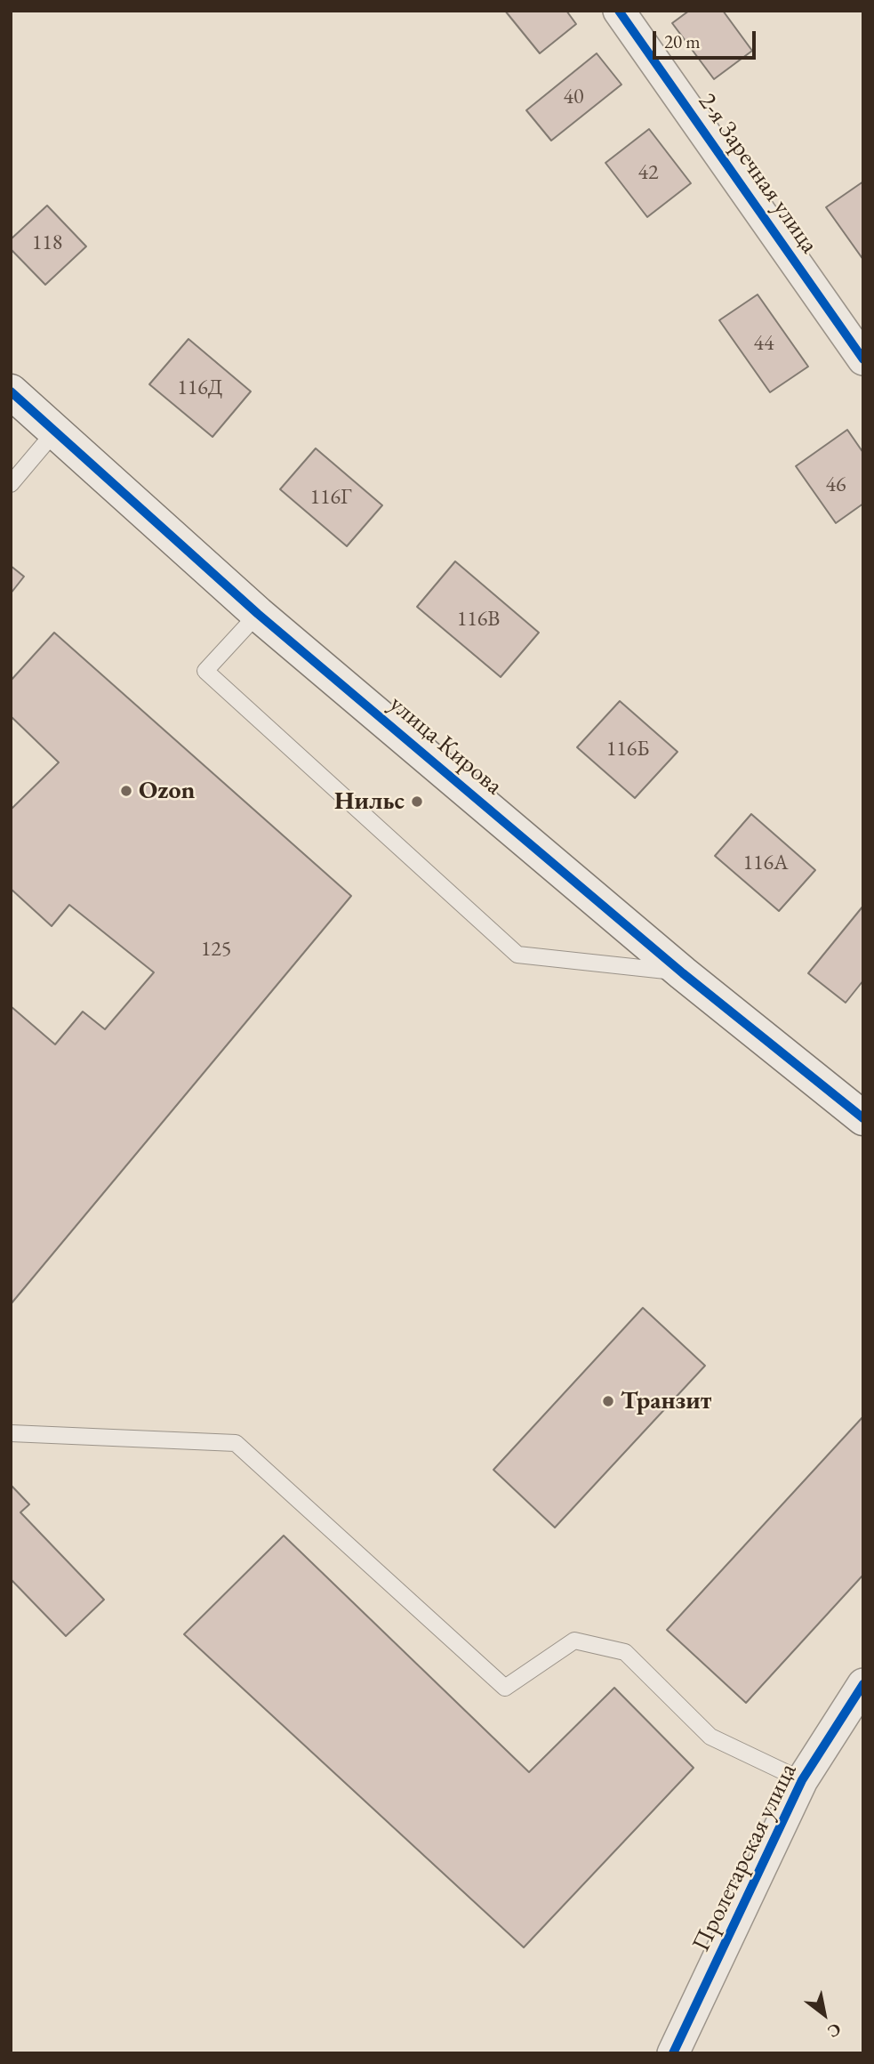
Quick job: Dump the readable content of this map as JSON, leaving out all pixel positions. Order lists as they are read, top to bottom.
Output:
{
  "streets": {
    "street": ["2-я Заречная улица", "улица Кирова", "Пролетарская улица"]
  },
  "places": ["Ozon", "Нильс", "Транзит"],
  "house_numbers": [
    "40",
    "42",
    "118",
    "44",
    "116Д",
    "46",
    "116Г",
    "116В",
    "116Б",
    "116А",
    "125"
  ],
  "scale_bar": "20 m",
  "north": "bottom right"
}
